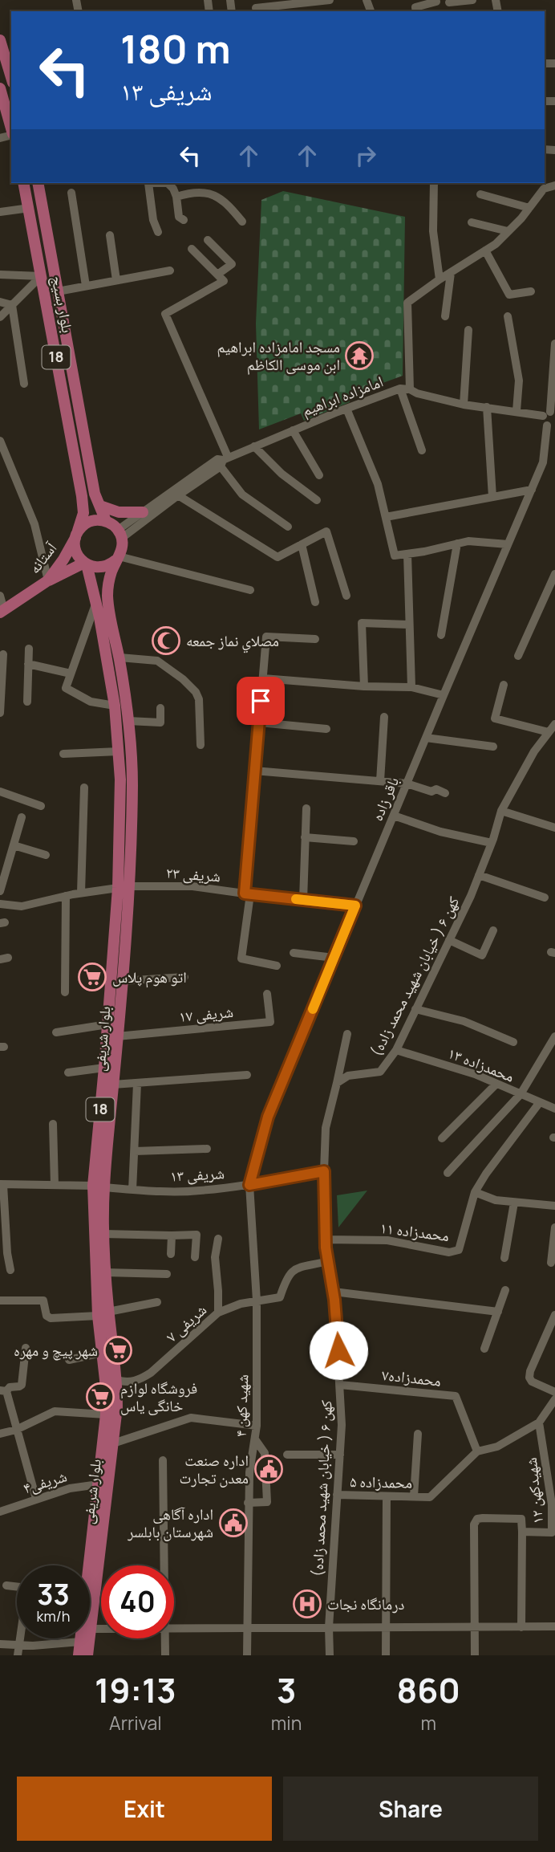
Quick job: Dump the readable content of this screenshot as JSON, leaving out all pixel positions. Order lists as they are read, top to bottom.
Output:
{
  "streets": {
    "main road": [
      "بلوار بسیج",
      "18",
      "آستانه",
      "بلوار شریفی"
    ],
    "street": [
      "امامزاده ابراهیم",
      "باقر زاده",
      "شریفی ۲۳",
      "کهن ۶ ( خیابان شهید محمد زاده)",
      "شریفی ۱۷",
      "محمدزاده ۱۳",
      "شریفی ۱۳",
      "محمدزاده ۱۱",
      "شریفی ۷",
      "محمدزاده۷",
      "شهید کهن ۴",
      "شریفی۴",
      "محمدزاده ۵",
      "شهیدکهن ۱۲"
    ]
  },
  "crossings": [
    ["بلوار بسیج", "18"],
    ["بلوار بسیج", "امامزاده ابراهیم"],
    ["بلوار بسیج", "آستانه"],
    ["بلوار بسیج", "بلوار شریفی"],
    ["18", "امامزاده ابراهیم"],
    ["18", "آستانه"],
    ["18", "بلوار شریفی"],
    ["امامزاده ابراهیم", "آستانه"],
    ["امامزاده ابراهیم", "بلوار شریفی"],
    ["آستانه", "بلوار شریفی"],
    ["باقر زاده", "شریفی ۲۳"],
    ["باقر زاده", "شریفی ۱۳"],
    ["باقر زاده", "شهید کهن ۴"],
    ["شریفی ۲۳", "بلوار شریفی"],
    ["کهن ۶ ( خیابان شهید محمد زاده)", "محمدزاده ۱۳"],
    ["کهن ۶ ( خیابان شهید محمد زاده)", "شریفی ۱۳"],
    ["کهن ۶ ( خیابان شهید محمد زاده)", "محمدزاده ۱۱"],
    ["کهن ۶ ( خیابان شهید محمد زاده)", "شریفی ۷"],
    ["کهن ۶ ( خیابان شهید محمد زاده)", "محمدزاده۷"],
    ["کهن ۶ ( خیابان شهید محمد زاده)", "محمدزاده ۵"],
    ["شریفی ۱۷", "بلوار شریفی"],
    ["بلوار شریفی", "شریفی ۱۳"],
    ["بلوار شریفی", "شریفی ۷"],
    ["بلوار شریفی", "شریفی۴"],
    ["شریفی ۱۳", "شهید کهن ۴"],
    ["شریفی ۷", "شهید کهن ۴"],
    ["محمدزاده۷", "محمدزاده ۵"],
    ["محمدزاده ۵", "شهیدکهن ۱۲"]
  ],
  "places": {
    "temple": ["مسجد امامزاده ابراهیم ابن موسی الکاظم"],
    "mosque": ["مصلاي نماز جمعه"],
    "supermarket": ["اتو هوم پلاس", "شهر پیچ و مهره", "فروشگاه لوازم خانگی یاس"],
    "public building": ["اداره صنعت معدن تجارت", "اداره آگاهی شهرستان بابلسر"],
    "hospital": ["درمانگاه نجات"]
  },
  "page": {
    "turn": ["180 m", "شریفی ۱۳"],
    "speed": "33 km/h",
    "limit": "40",
    "eta": [
      "19:13",
      "Arrival",
      "3",
      "min",
      "860",
      "m"
    ],
    "buttons": ["Exit", "Share"]
  }
}
